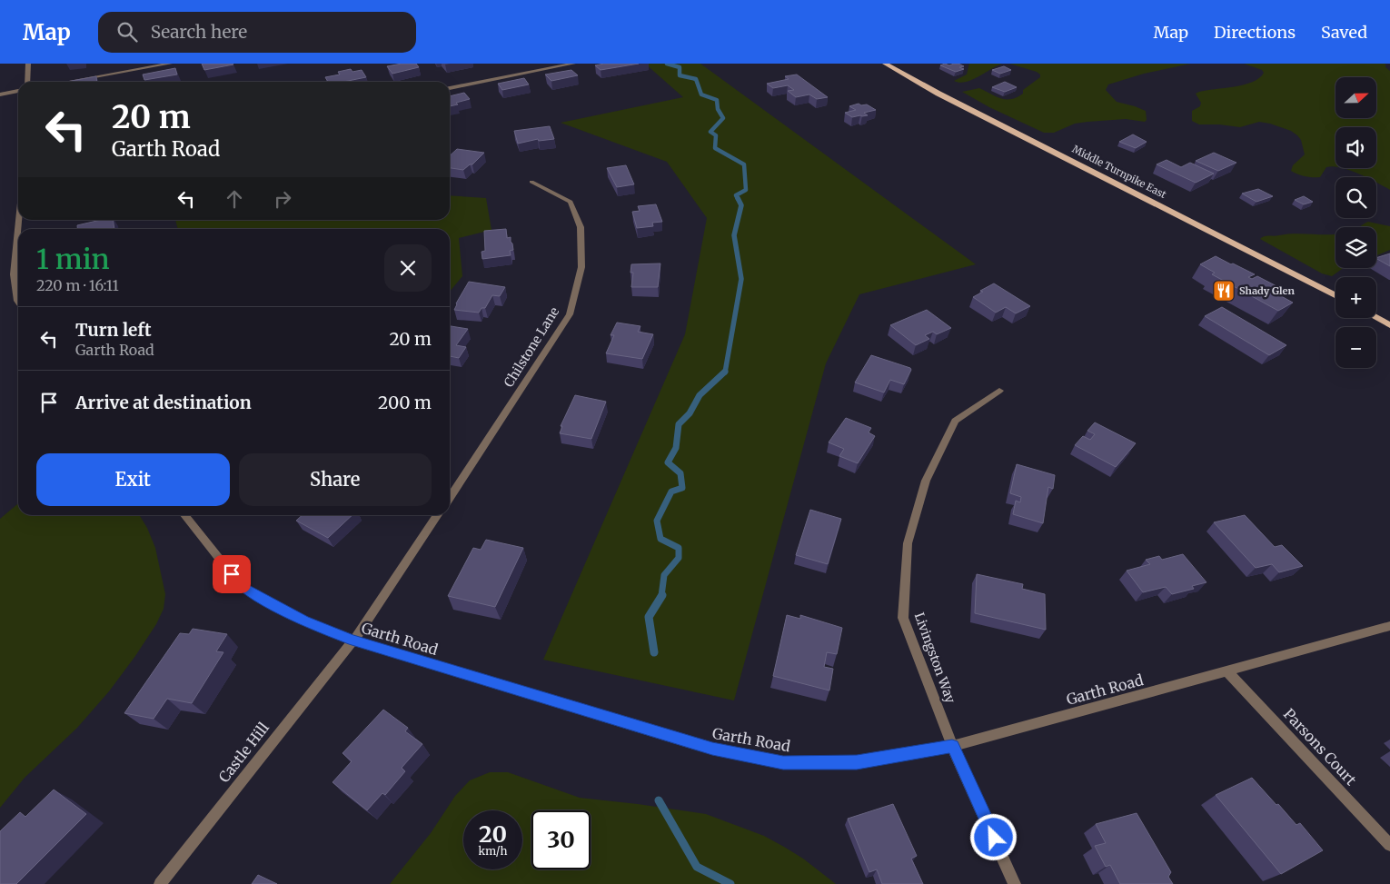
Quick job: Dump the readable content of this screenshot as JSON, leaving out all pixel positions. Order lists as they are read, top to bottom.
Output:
{
  "streets": {
    "main road": ["Middle Turnpike East"],
    "street": [
      "Chilstone Lane",
      "Garth Road",
      "Livingston Way",
      "Parsons Court",
      "Castle Hill"
    ]
  },
  "crossings": [
    ["Garth Road", "Livingston Way"],
    ["Garth Road", "Parsons Court"],
    ["Garth Road", "Castle Hill"]
  ],
  "places": {
    "restaurant": ["Shady Glen"]
  },
  "north": "right",
  "page": {
    "header": "Map",
    "search": "Search here",
    "nav": ["Map", "Directions", "Saved"],
    "map_buttons": ["+", "−"],
    "turn": ["20 m", "Garth Road"],
    "heading": ["1 min", "220 m · 16:11"],
    "list": [
      {
        "name": "Turn left",
        "note": "Garth Road",
        "value": "20 m"
      },
      {
        "name": "Arrive at destination",
        "value": "200 m"
      }
    ],
    "buttons": ["Exit", "Share"],
    "speed": "20 km/h",
    "limit": "30"
  }
}
